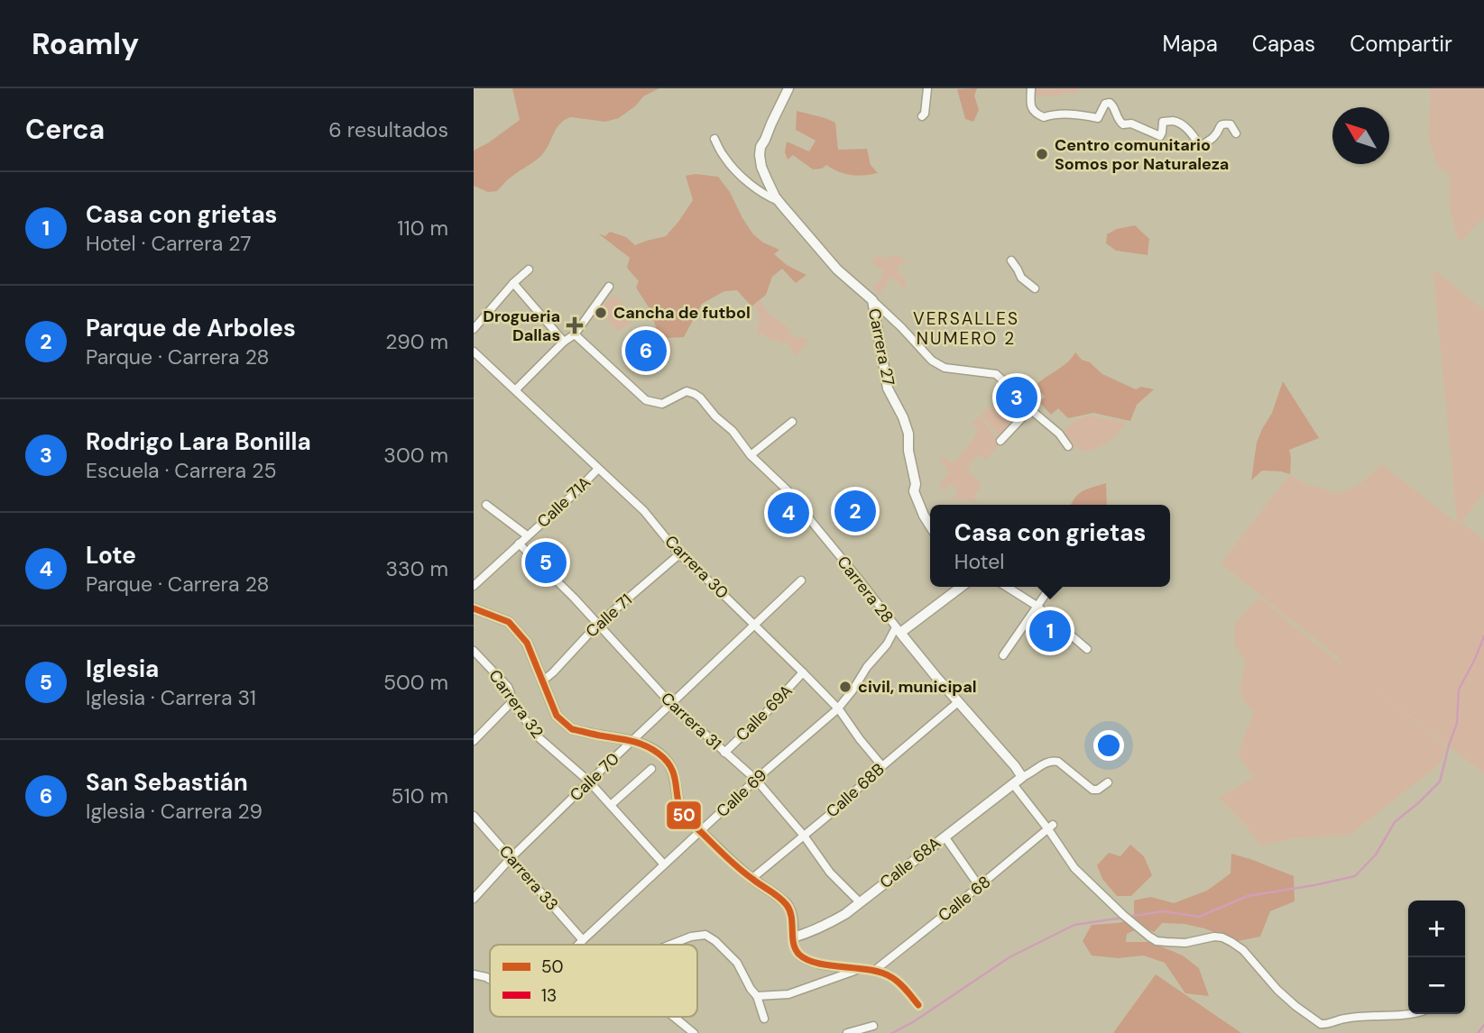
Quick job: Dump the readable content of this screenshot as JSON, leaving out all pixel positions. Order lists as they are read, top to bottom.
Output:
{
  "streets": {
    "street": [
      "Carrera 27",
      "Calle 71A",
      "Carrera 30",
      "Carrera 28",
      "Calle 71",
      "Carrera 32",
      "Calle 69A",
      "Carrera 31",
      "Calle 70",
      "Calle 68B",
      "Calle 69",
      "Calle 68A",
      "Carrera 33",
      "Calle 68"
    ]
  },
  "crossings": [
    ["Calle 71A", "Carrera 30"],
    ["Calle 71A", "Carrera 31"],
    ["Carrera 30", "Calle 71"],
    ["Carrera 30", "Calle 69A"],
    ["Carrera 30", "Calle 70"],
    ["Carrera 30", "Calle 68B"],
    ["Carrera 30", "Calle 69"],
    ["Carrera 28", "Calle 68B"],
    ["Carrera 28", "Calle 69"],
    ["Carrera 28", "Calle 68A"],
    ["Calle 71", "Carrera 31"],
    ["Carrera 32", "Calle 70"],
    ["Carrera 32", "Calle 69"],
    ["Calle 69A", "Carrera 31"],
    ["Carrera 31", "Calle 70"],
    ["Carrera 31", "Calle 68B"],
    ["Carrera 31", "Calle 69"],
    ["Carrera 31", "Calle 68A"],
    ["Calle 70", "Carrera 33"],
    ["Calle 69", "Carrera 33"]
  ],
  "districts": ["VERSALLES NUMERO 2"],
  "places": {
    "other": ["Centro comunitario Somos por Naturaleza", "Cancha de futbol", "civil, municipal"],
    "health": ["Drogueria Dallas"]
  },
  "lines": ["transit line 50"],
  "legend": ["50", "13"],
  "north": "top left",
  "page": {
    "header": "Roamly",
    "nav": ["Mapa", "Capas", "Compartir"],
    "heading": ["Cerca", "6 resultados"],
    "list": [
      {
        "mark": "1",
        "name": "Casa con grietas",
        "note": "Hotel · Carrera 27",
        "value": "110 m"
      },
      {
        "mark": "2",
        "name": "Parque de Arboles",
        "note": "Parque · Carrera 28",
        "value": "290 m"
      },
      {
        "mark": "3",
        "name": "Rodrigo Lara Bonilla",
        "note": "Escuela · Carrera 25",
        "value": "300 m"
      },
      {
        "mark": "4",
        "name": "Lote",
        "note": "Parque · Carrera 28",
        "value": "330 m"
      },
      {
        "mark": "5",
        "name": "Iglesia",
        "note": "Iglesia · Carrera 31",
        "value": "500 m"
      },
      {
        "mark": "6",
        "name": "San Sebastián",
        "note": "Iglesia · Carrera 29",
        "value": "510 m"
      }
    ],
    "pins": [
      "6",
      "3",
      "2",
      "4",
      "5",
      "1"
    ],
    "popup": ["Casa con grietas", "Hotel"],
    "map_buttons": ["+", "−"]
  }
}
